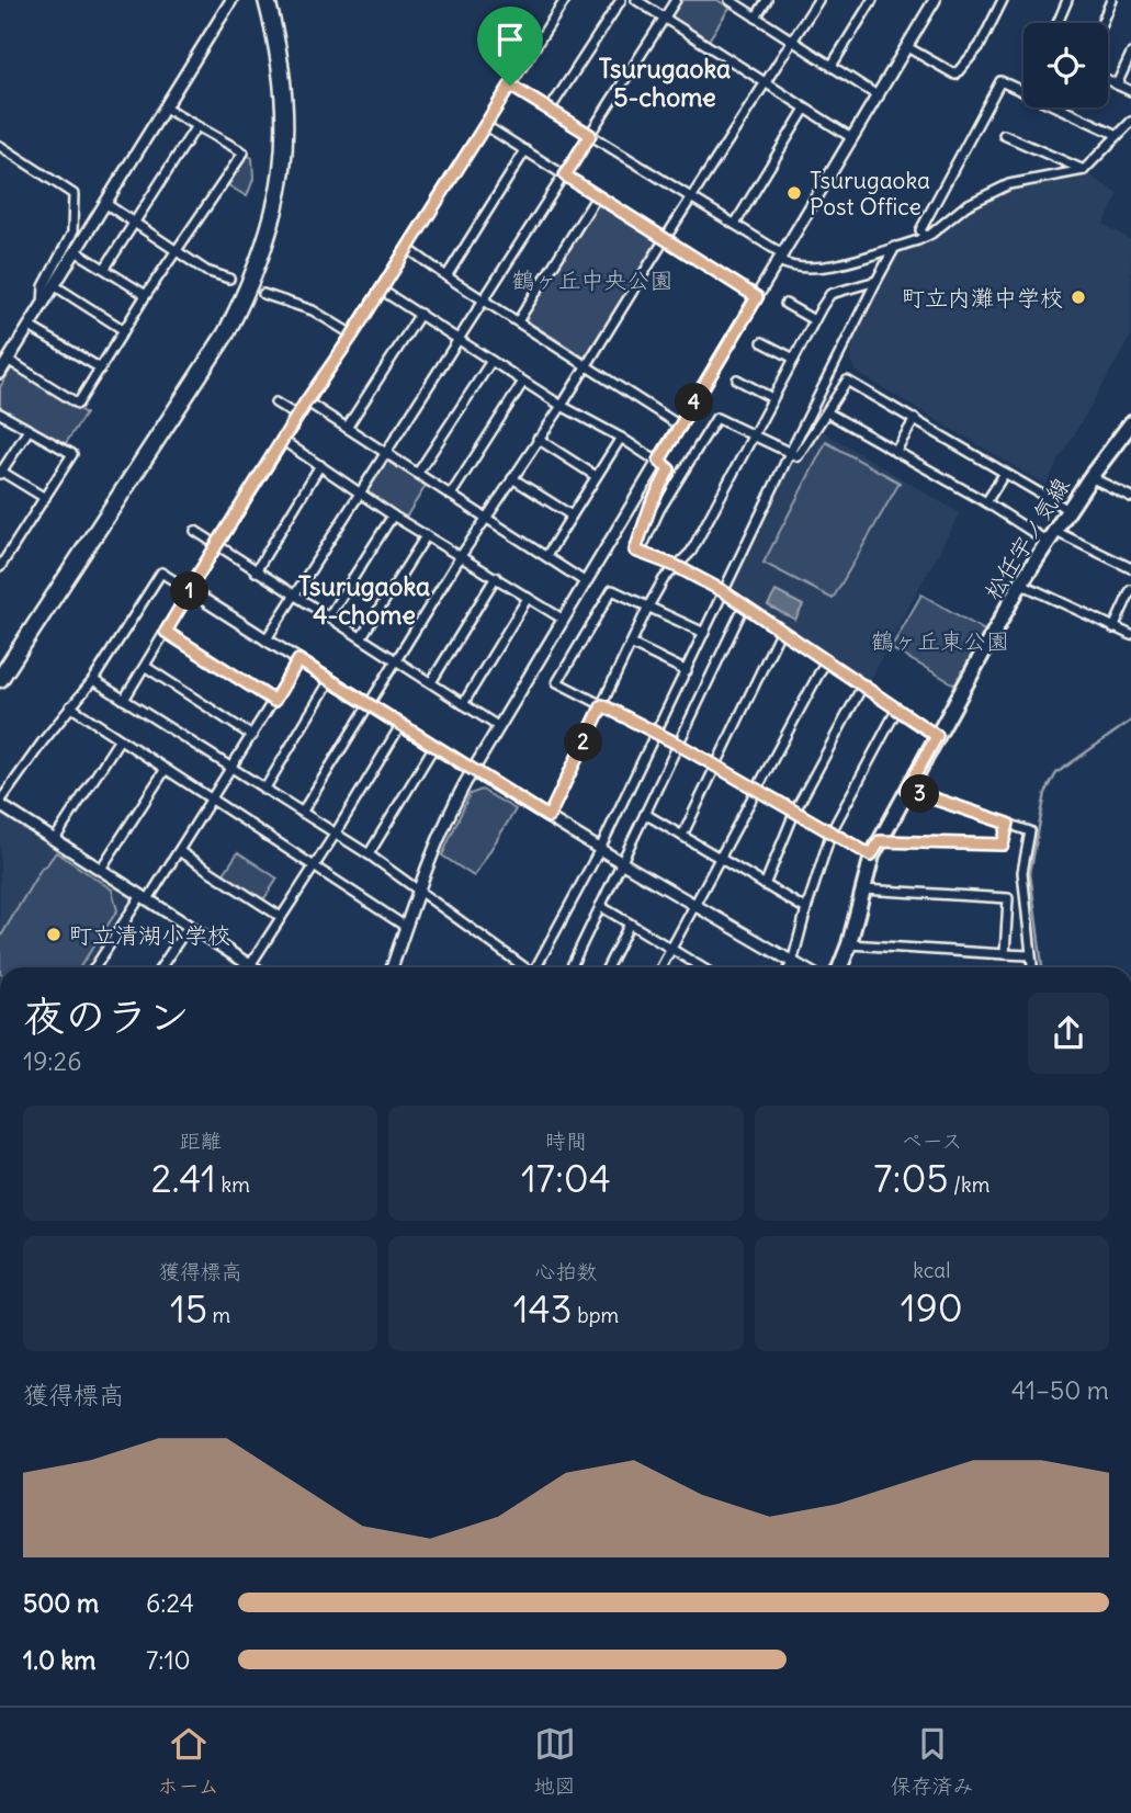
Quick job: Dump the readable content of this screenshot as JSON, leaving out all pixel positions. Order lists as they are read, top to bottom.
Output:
{
  "streets": {
    "main road": ["松任宇ノ気線"]
  },
  "districts": ["Tsurugaoka 5-chome", "Tsurugaoka 4-chome"],
  "parks": ["鶴ヶ丘中央公園", "鶴ヶ丘東公園"],
  "places": ["Tsurugaoka Post Office", "町立内灘中学校", "町立清湖小学校"],
  "page": {
    "pins": [
      "4",
      "1",
      "2",
      "3"
    ],
    "heading": ["夜のラン", "19:26"],
    "stats": [
      ["距離", "2.41 km"],
      ["時間", "17:04"],
      ["ペース", "7:05 /km"],
      ["獲得標高", "15 m"],
      ["心拍数", "143 bpm"],
      ["kcal", "190"]
    ],
    "chart": ["獲得標高", "41–50 m"],
    "list": [
      {
        "name": "500 m",
        "note": "6:24"
      },
      {
        "name": "1.0 km",
        "note": "7:10"
      }
    ],
    "tabs": ["ホーム", "地図", "保存済み"]
  }
}
